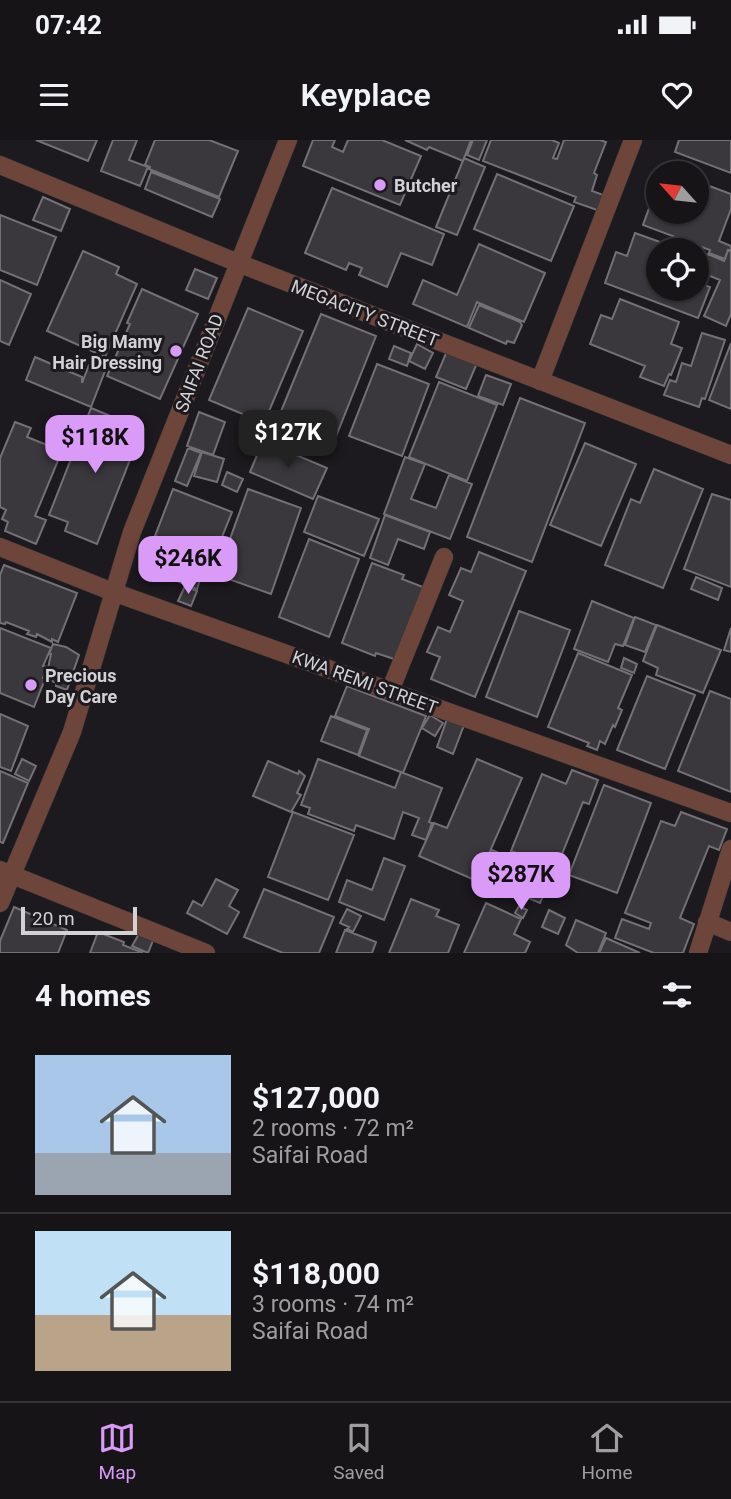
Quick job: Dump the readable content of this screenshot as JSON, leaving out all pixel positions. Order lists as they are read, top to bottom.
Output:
{
  "streets": {
    "street": ["MEGACITY STREET", "SAIFAI ROAD", "KWA REMI STREET"]
  },
  "crossings": [
    ["MEGACITY STREET", "SAIFAI ROAD"],
    ["SAIFAI ROAD", "KWA REMI STREET"]
  ],
  "places": ["Butcher", "Big Mamy Hair Dressing", "Precious Day Care"],
  "scale_bar": "20 m",
  "north": "top left",
  "page": {
    "status": "07:42",
    "header": "Keyplace",
    "price": [
      "$127K",
      "$118K",
      "$246K",
      "$287K"
    ],
    "scale": "20 m",
    "heading": "4 homes",
    "list": [
      {
        "name": "$127,000",
        "note": "2 rooms · 72 m² · Saifai Road"
      },
      {
        "name": "$118,000",
        "note": "3 rooms · 74 m² · Saifai Road"
      }
    ],
    "tabs": ["Map", "Saved", "Home"]
  }
}
